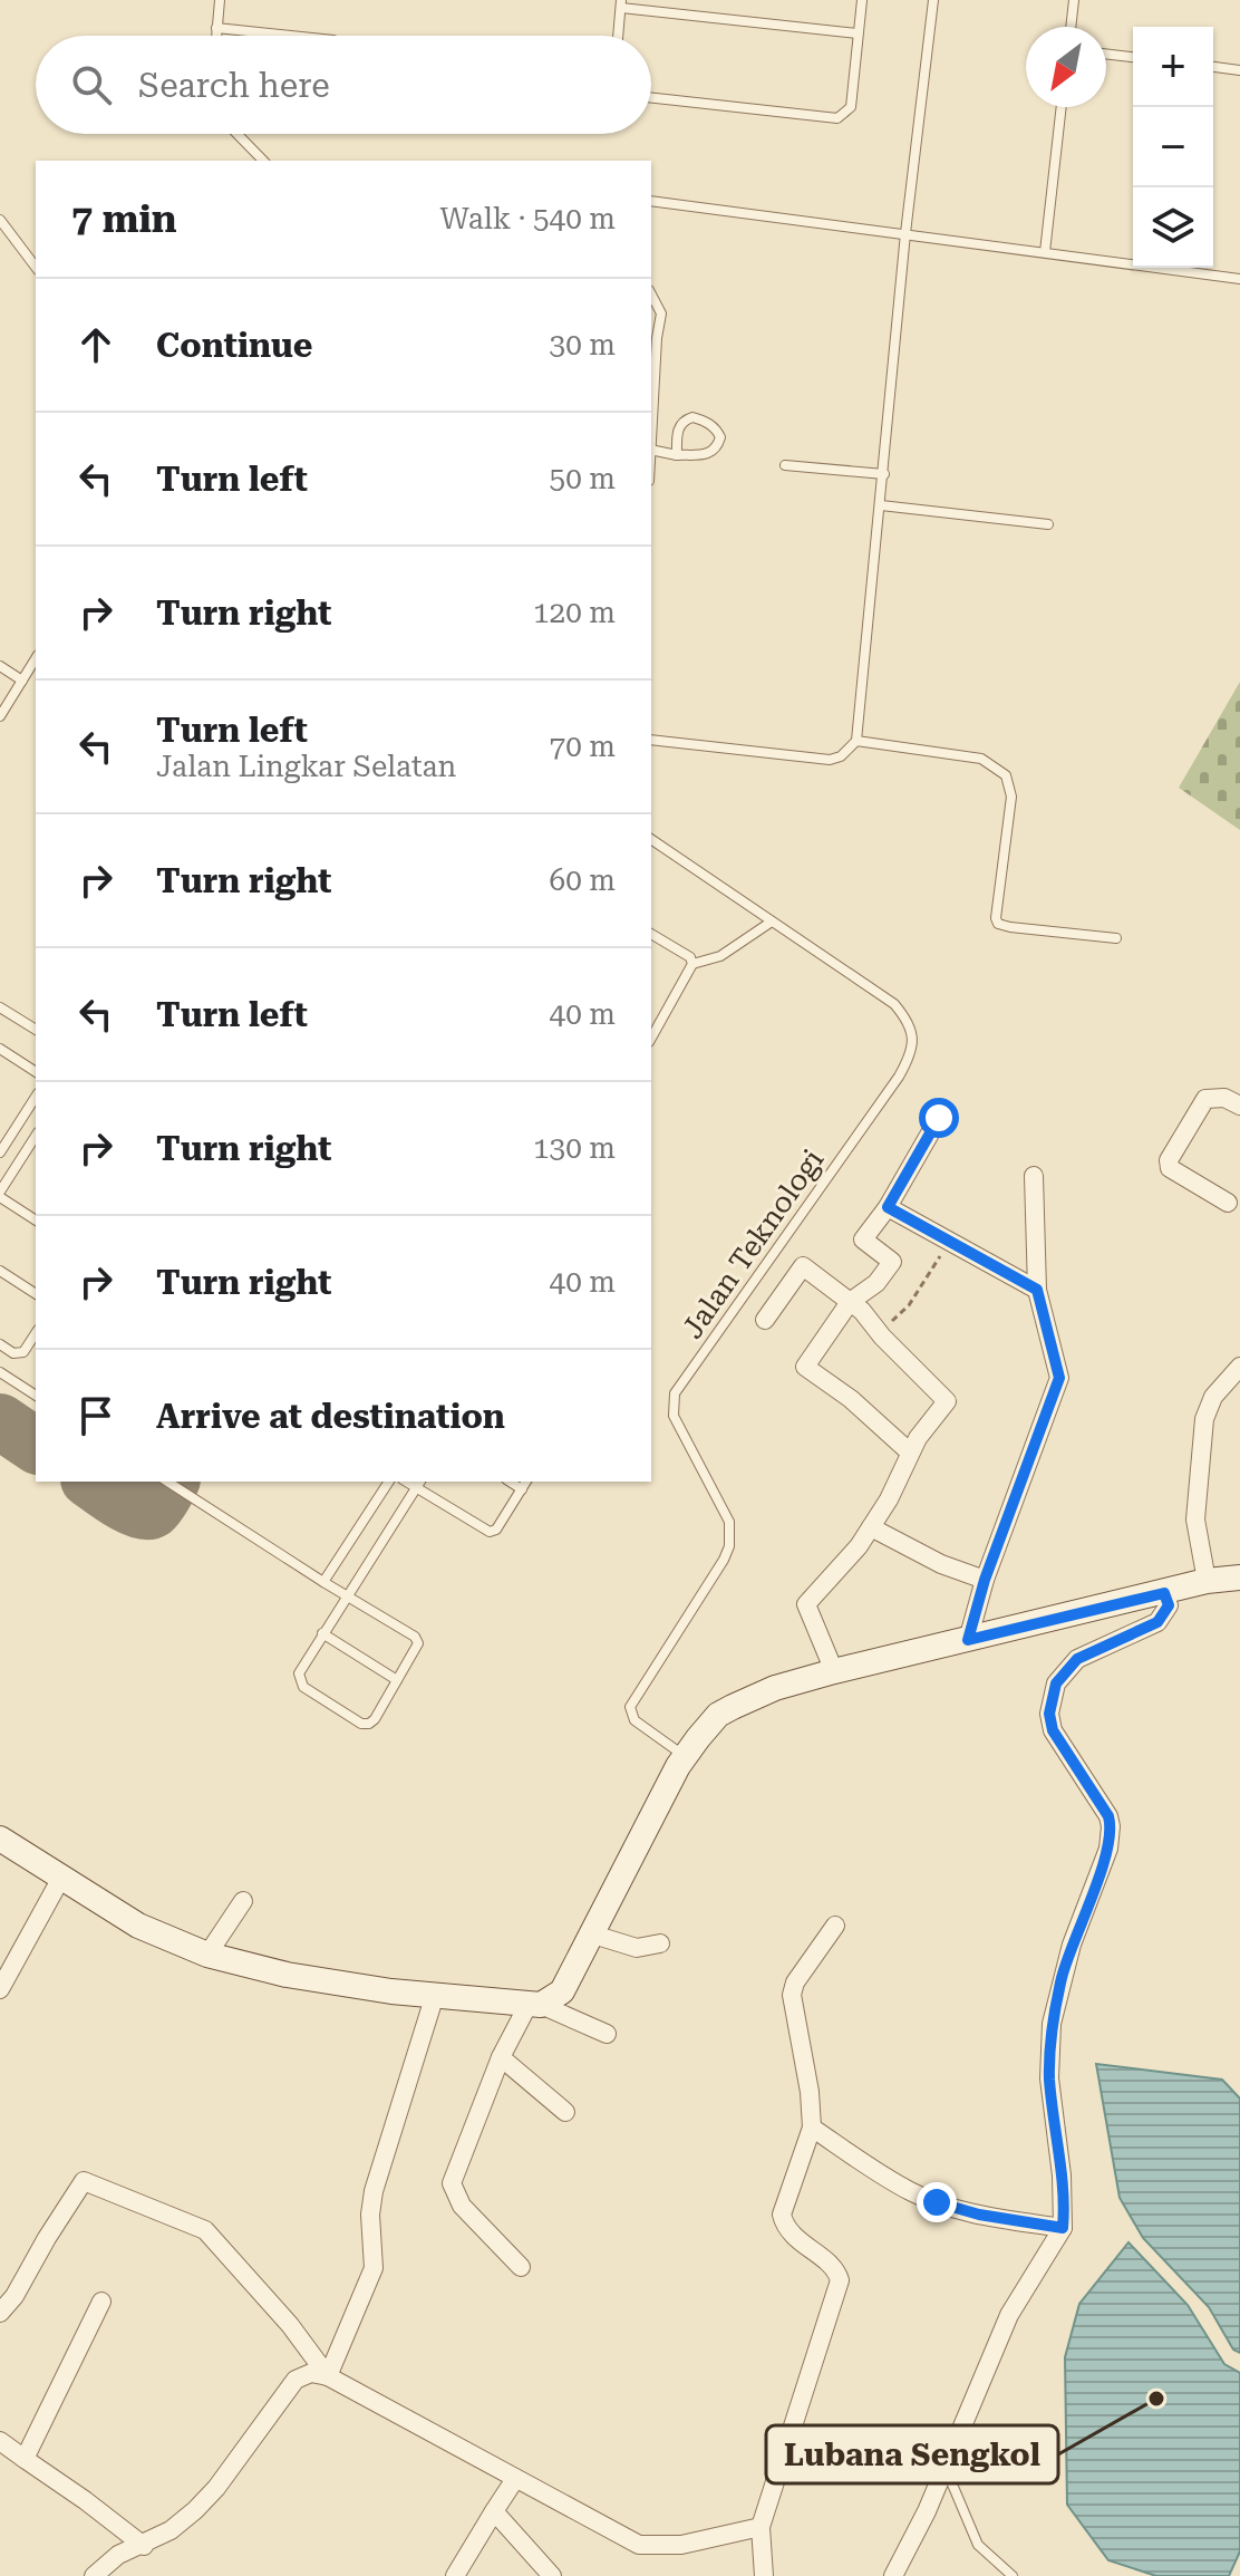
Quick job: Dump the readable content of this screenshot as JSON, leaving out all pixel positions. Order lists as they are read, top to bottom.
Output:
{
  "streets": {
    "lane": ["Jalan Teknologi"]
  },
  "places": ["Lubana Sengkol"],
  "north": "bottom left",
  "page": {
    "map_buttons": ["+", "−"],
    "search": "Search here",
    "heading": ["7 min", "Walk · 540 m"],
    "list": [
      ["Continue", "30 m"],
      ["Turn left", "50 m"],
      ["Turn right", "120 m"],
      ["Turn left", "Jalan Lingkar Selatan", "70 m"],
      ["Turn right", "60 m"],
      ["Turn left", "40 m"],
      ["Turn right", "130 m"],
      ["Turn right", "40 m"],
      "Arrive at destination"
    ]
  }
}
